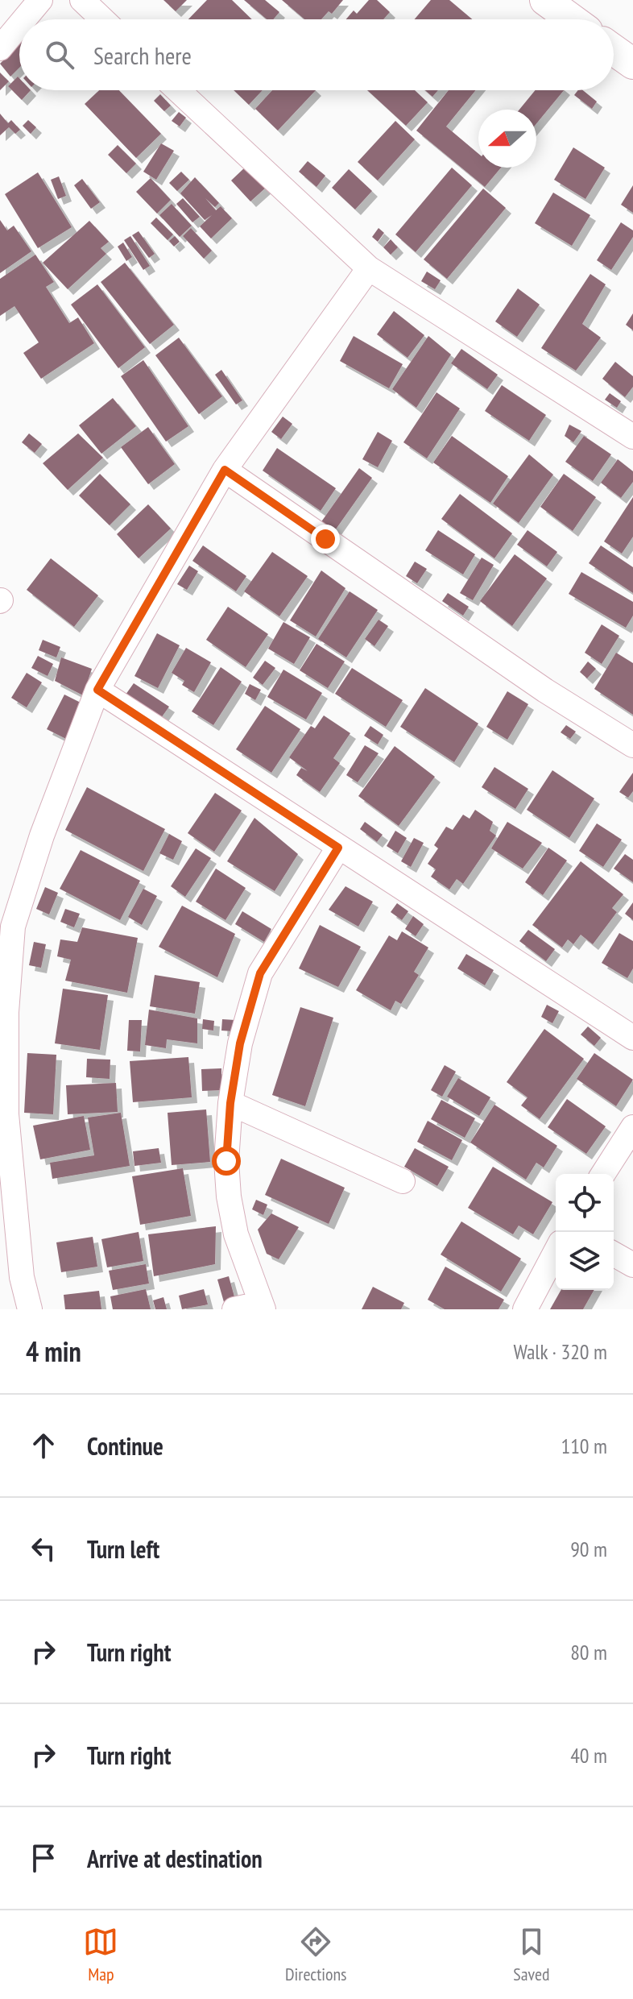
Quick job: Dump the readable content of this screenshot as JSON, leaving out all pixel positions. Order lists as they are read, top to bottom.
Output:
{
  "north": "left",
  "page": {
    "search": "Search here",
    "heading": ["4 min", "Walk · 320 m"],
    "list": [
      ["Continue", "110 m"],
      ["Turn left", "90 m"],
      ["Turn right", "80 m"],
      ["Turn right", "40 m"],
      "Arrive at destination"
    ],
    "nav": ["Map", "Directions", "Saved"]
  }
}
